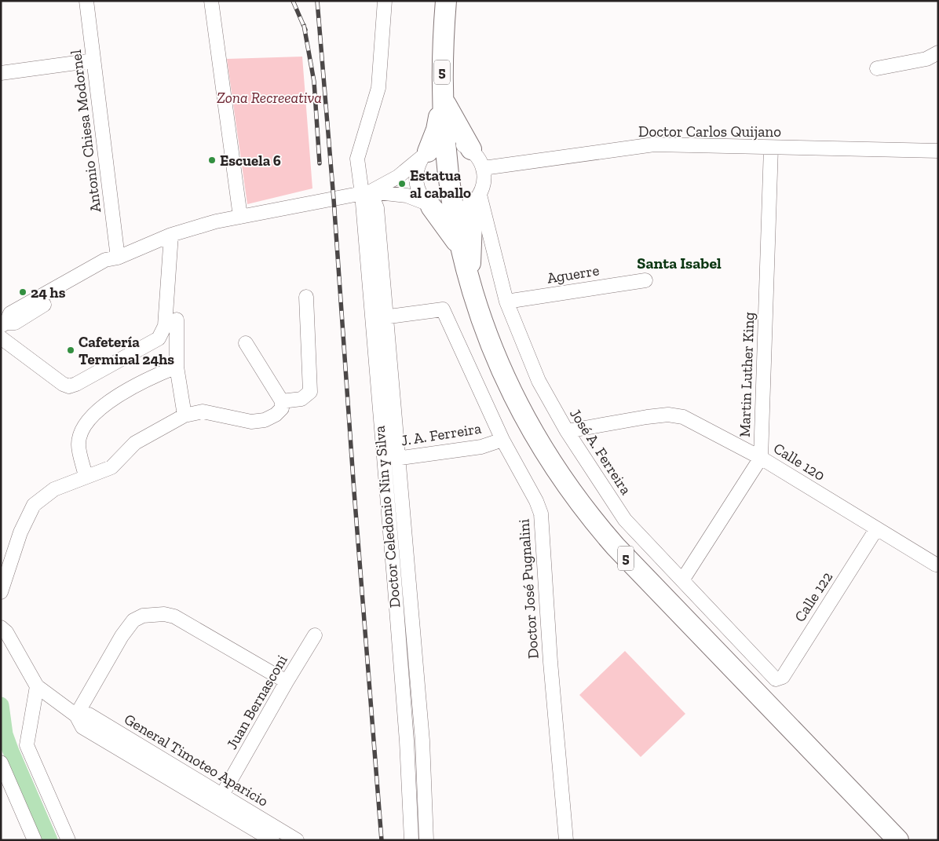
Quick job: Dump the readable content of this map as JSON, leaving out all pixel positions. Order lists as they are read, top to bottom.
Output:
{
  "streets": {
    "highway": ["5"],
    "street": [
      "Antonio Chiesa Modornel",
      "Doctor Carlos Quijano",
      "Aguerre",
      "Martin Luther King",
      "J. A. Ferreira",
      "José A. Ferreira",
      "Calle 120",
      "Doctor Celedonio Nin y Silva",
      "Doctor José Pugnalini",
      "Calle 122",
      "Juan Bernasconi",
      "General Timoteo Aparicio"
    ]
  },
  "crossings": [
    ["Doctor Carlos Quijano", "Martin Luther King"],
    ["Aguerre", "José A. Ferreira"],
    ["Martin Luther King", "José A. Ferreira"],
    ["Martin Luther King", "Calle 120"],
    ["J. A. Ferreira", "Doctor Celedonio Nin y Silva"],
    ["J. A. Ferreira", "Doctor José Pugnalini"],
    ["José A. Ferreira", "Calle 120"],
    ["José A. Ferreira", "Calle 122"],
    ["Calle 120", "Calle 122"],
    ["Doctor Celedonio Nin y Silva", "Doctor José Pugnalini"],
    ["Juan Bernasconi", "General Timoteo Aparicio"]
  ],
  "districts": ["Santa Isabel"],
  "parks": ["Zona Recreeativa"],
  "places": [
    "Escuela 6",
    "Estatua al caballo",
    "24 hs",
    "Cafetería Terminal 24hs"
  ]
}
